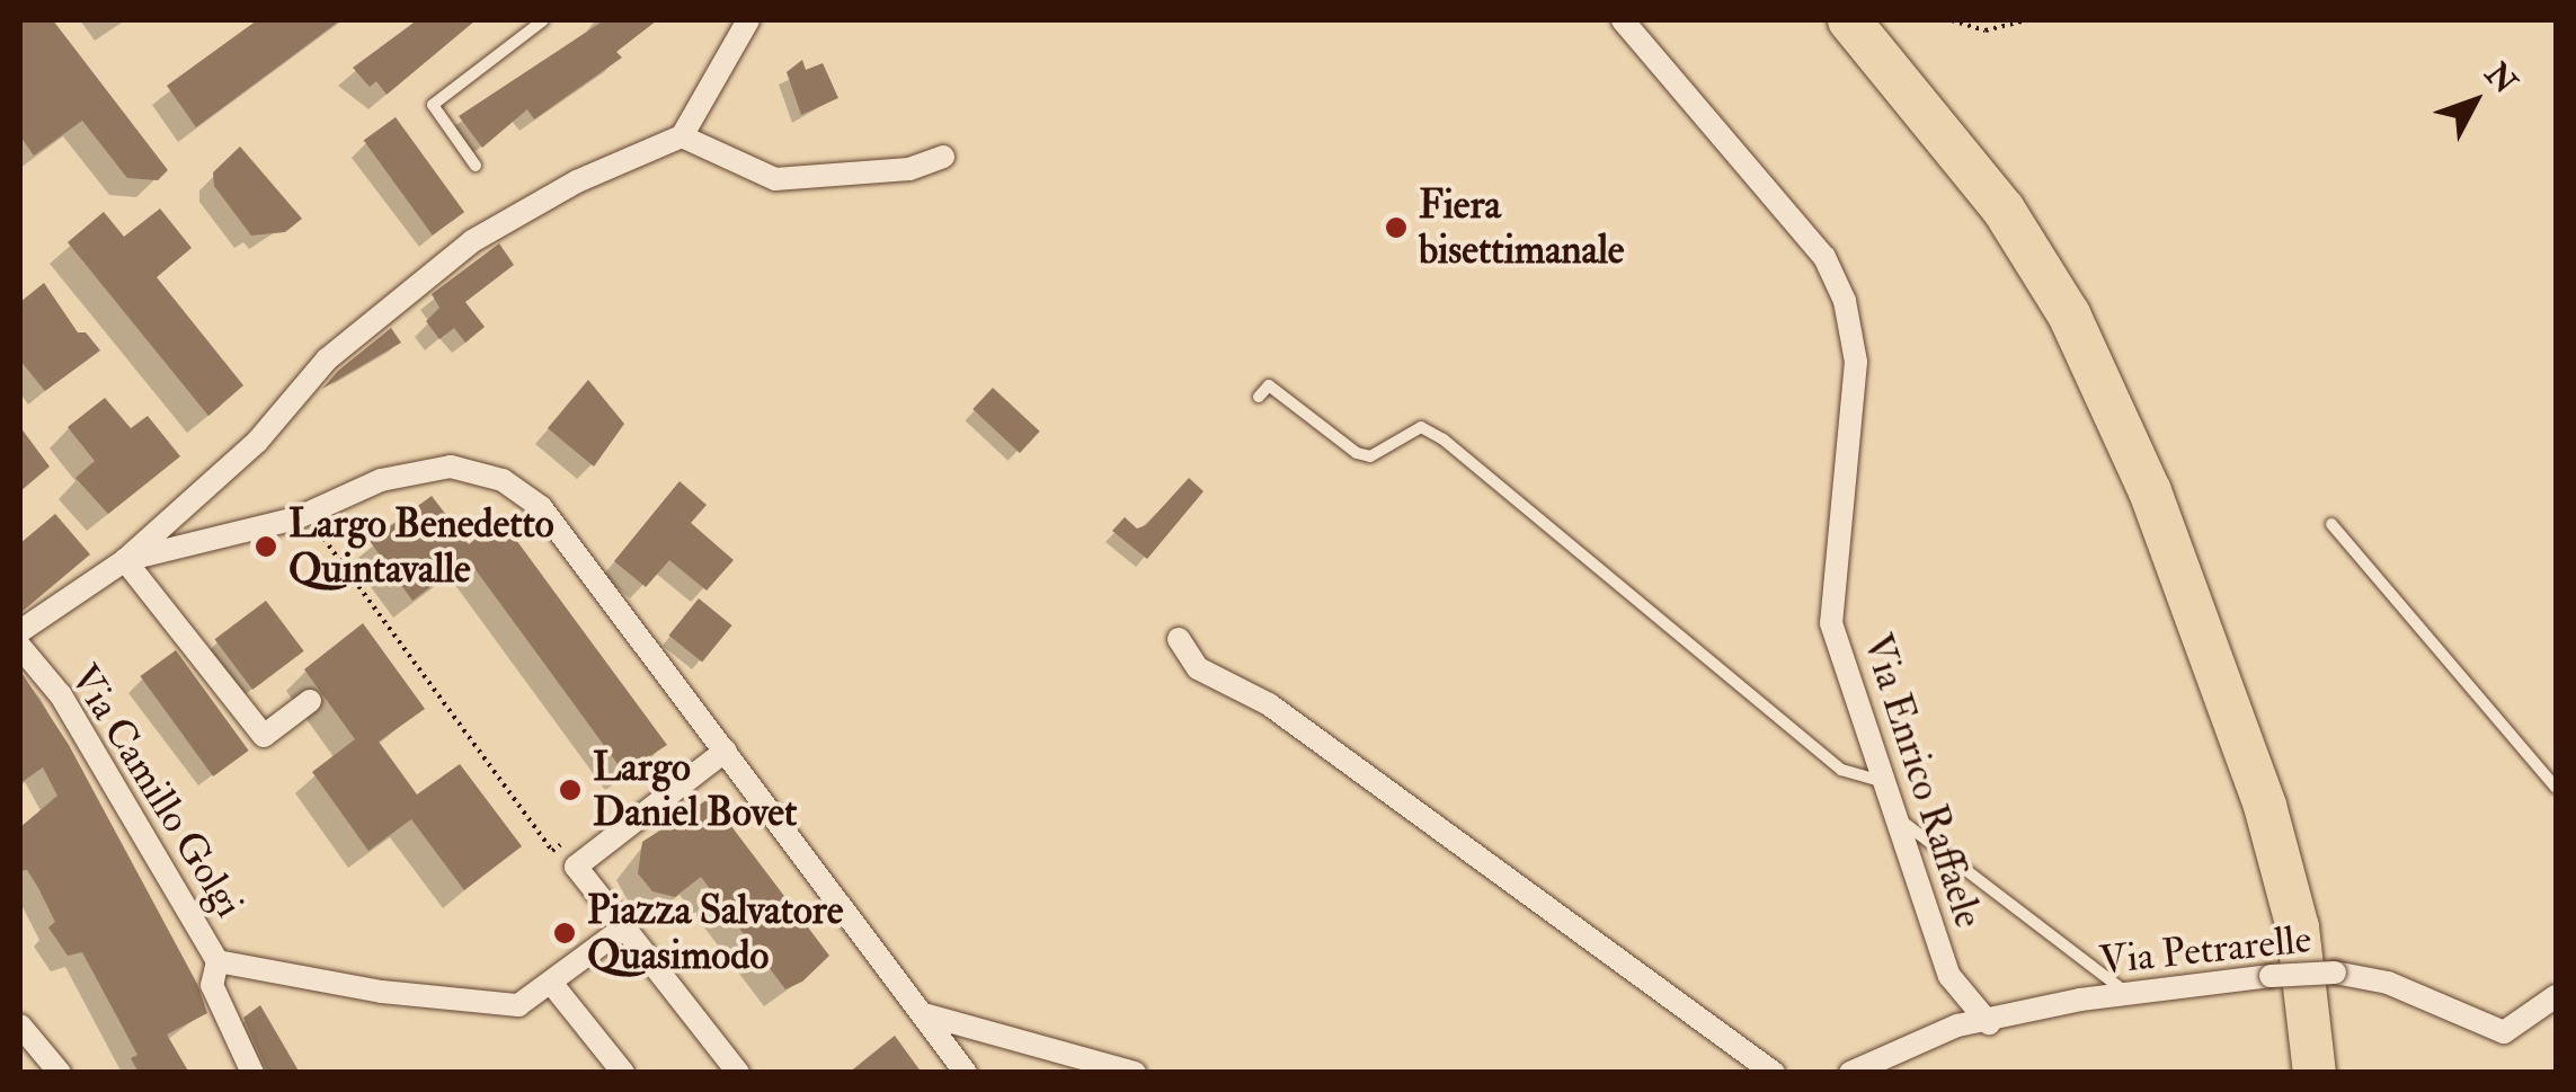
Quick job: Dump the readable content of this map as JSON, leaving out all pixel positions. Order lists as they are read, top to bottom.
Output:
{
  "streets": {
    "street": ["Via Enrico Raffaele", "Via Camillo Golgi", "Via Petrarelle"]
  },
  "crossings": [
    ["Via Enrico Raffaele", "Via Petrarelle"]
  ],
  "places": [
    "Fiera bisettimanale",
    "Largo Benedetto Quintavalle",
    "Largo Daniel Bovet",
    "Piazza Salvatore Quasimodo"
  ],
  "north": "top right"
}
